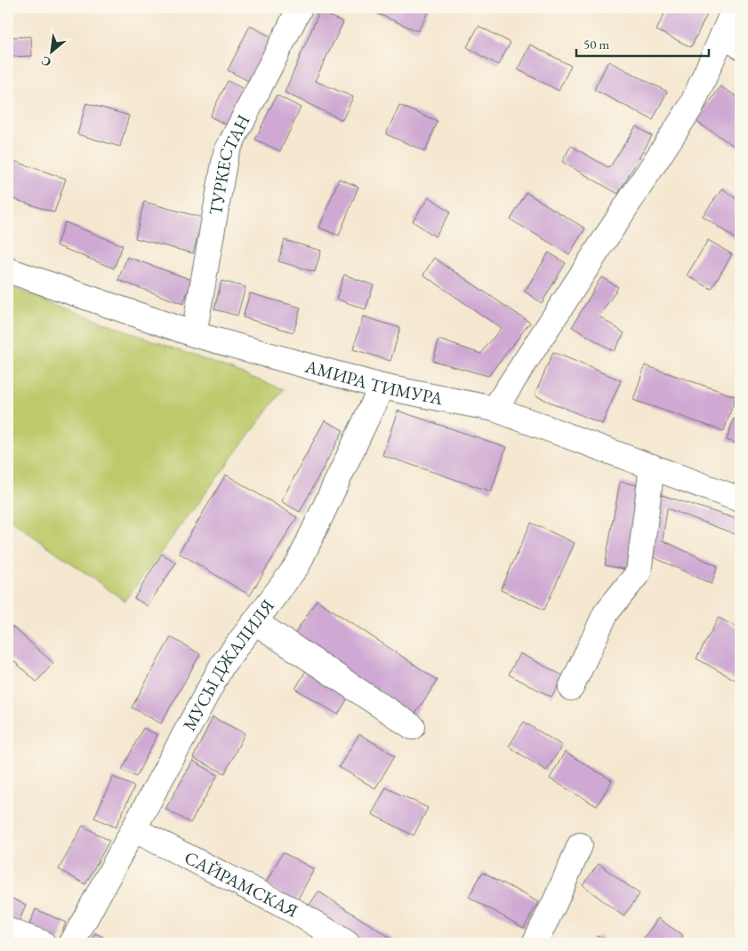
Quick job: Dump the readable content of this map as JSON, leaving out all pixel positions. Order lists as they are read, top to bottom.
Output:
{
  "streets": {
    "street": [
      "ТУРКЕСТАН",
      "АМИРА ТИМУРА",
      "МУСЫ ДЖАЛИЛЯ",
      "САЙРАМСКАЯ"
    ]
  },
  "crossings": [
    ["ТУРКЕСТАН", "АМИРА ТИМУРА"],
    ["АМИРА ТИМУРА", "МУСЫ ДЖАЛИЛЯ"],
    ["МУСЫ ДЖАЛИЛЯ", "САЙРАМСКАЯ"]
  ],
  "scale_bar": "50 m",
  "north": "bottom left"
}
